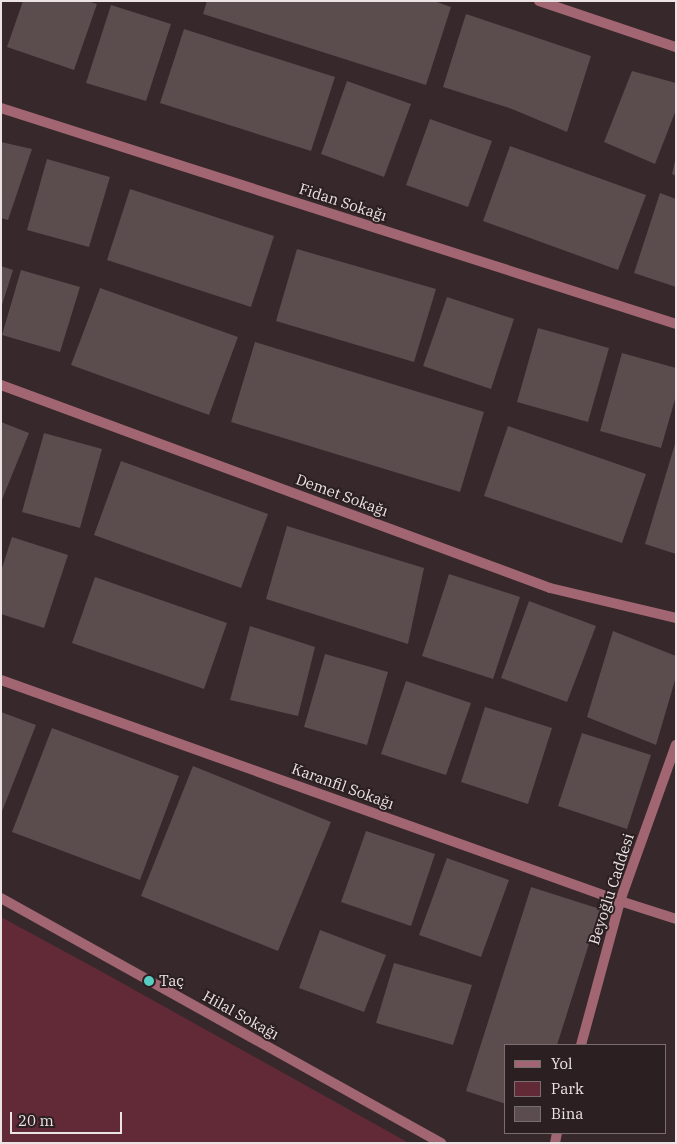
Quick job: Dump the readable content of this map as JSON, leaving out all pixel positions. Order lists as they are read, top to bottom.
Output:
{
  "streets": {
    "street": [
      "Fidan Sokağı",
      "Demet Sokağı",
      "Karanfil Sokağı",
      "Beyoğlu Caddesi",
      "Hilal Sokağı"
    ]
  },
  "crossings": [
    ["Karanfil Sokağı", "Beyoğlu Caddesi"]
  ],
  "places": ["Taç"],
  "legend": ["Yol", "Park", "Bina"],
  "scale_bar": "20 m"
}
